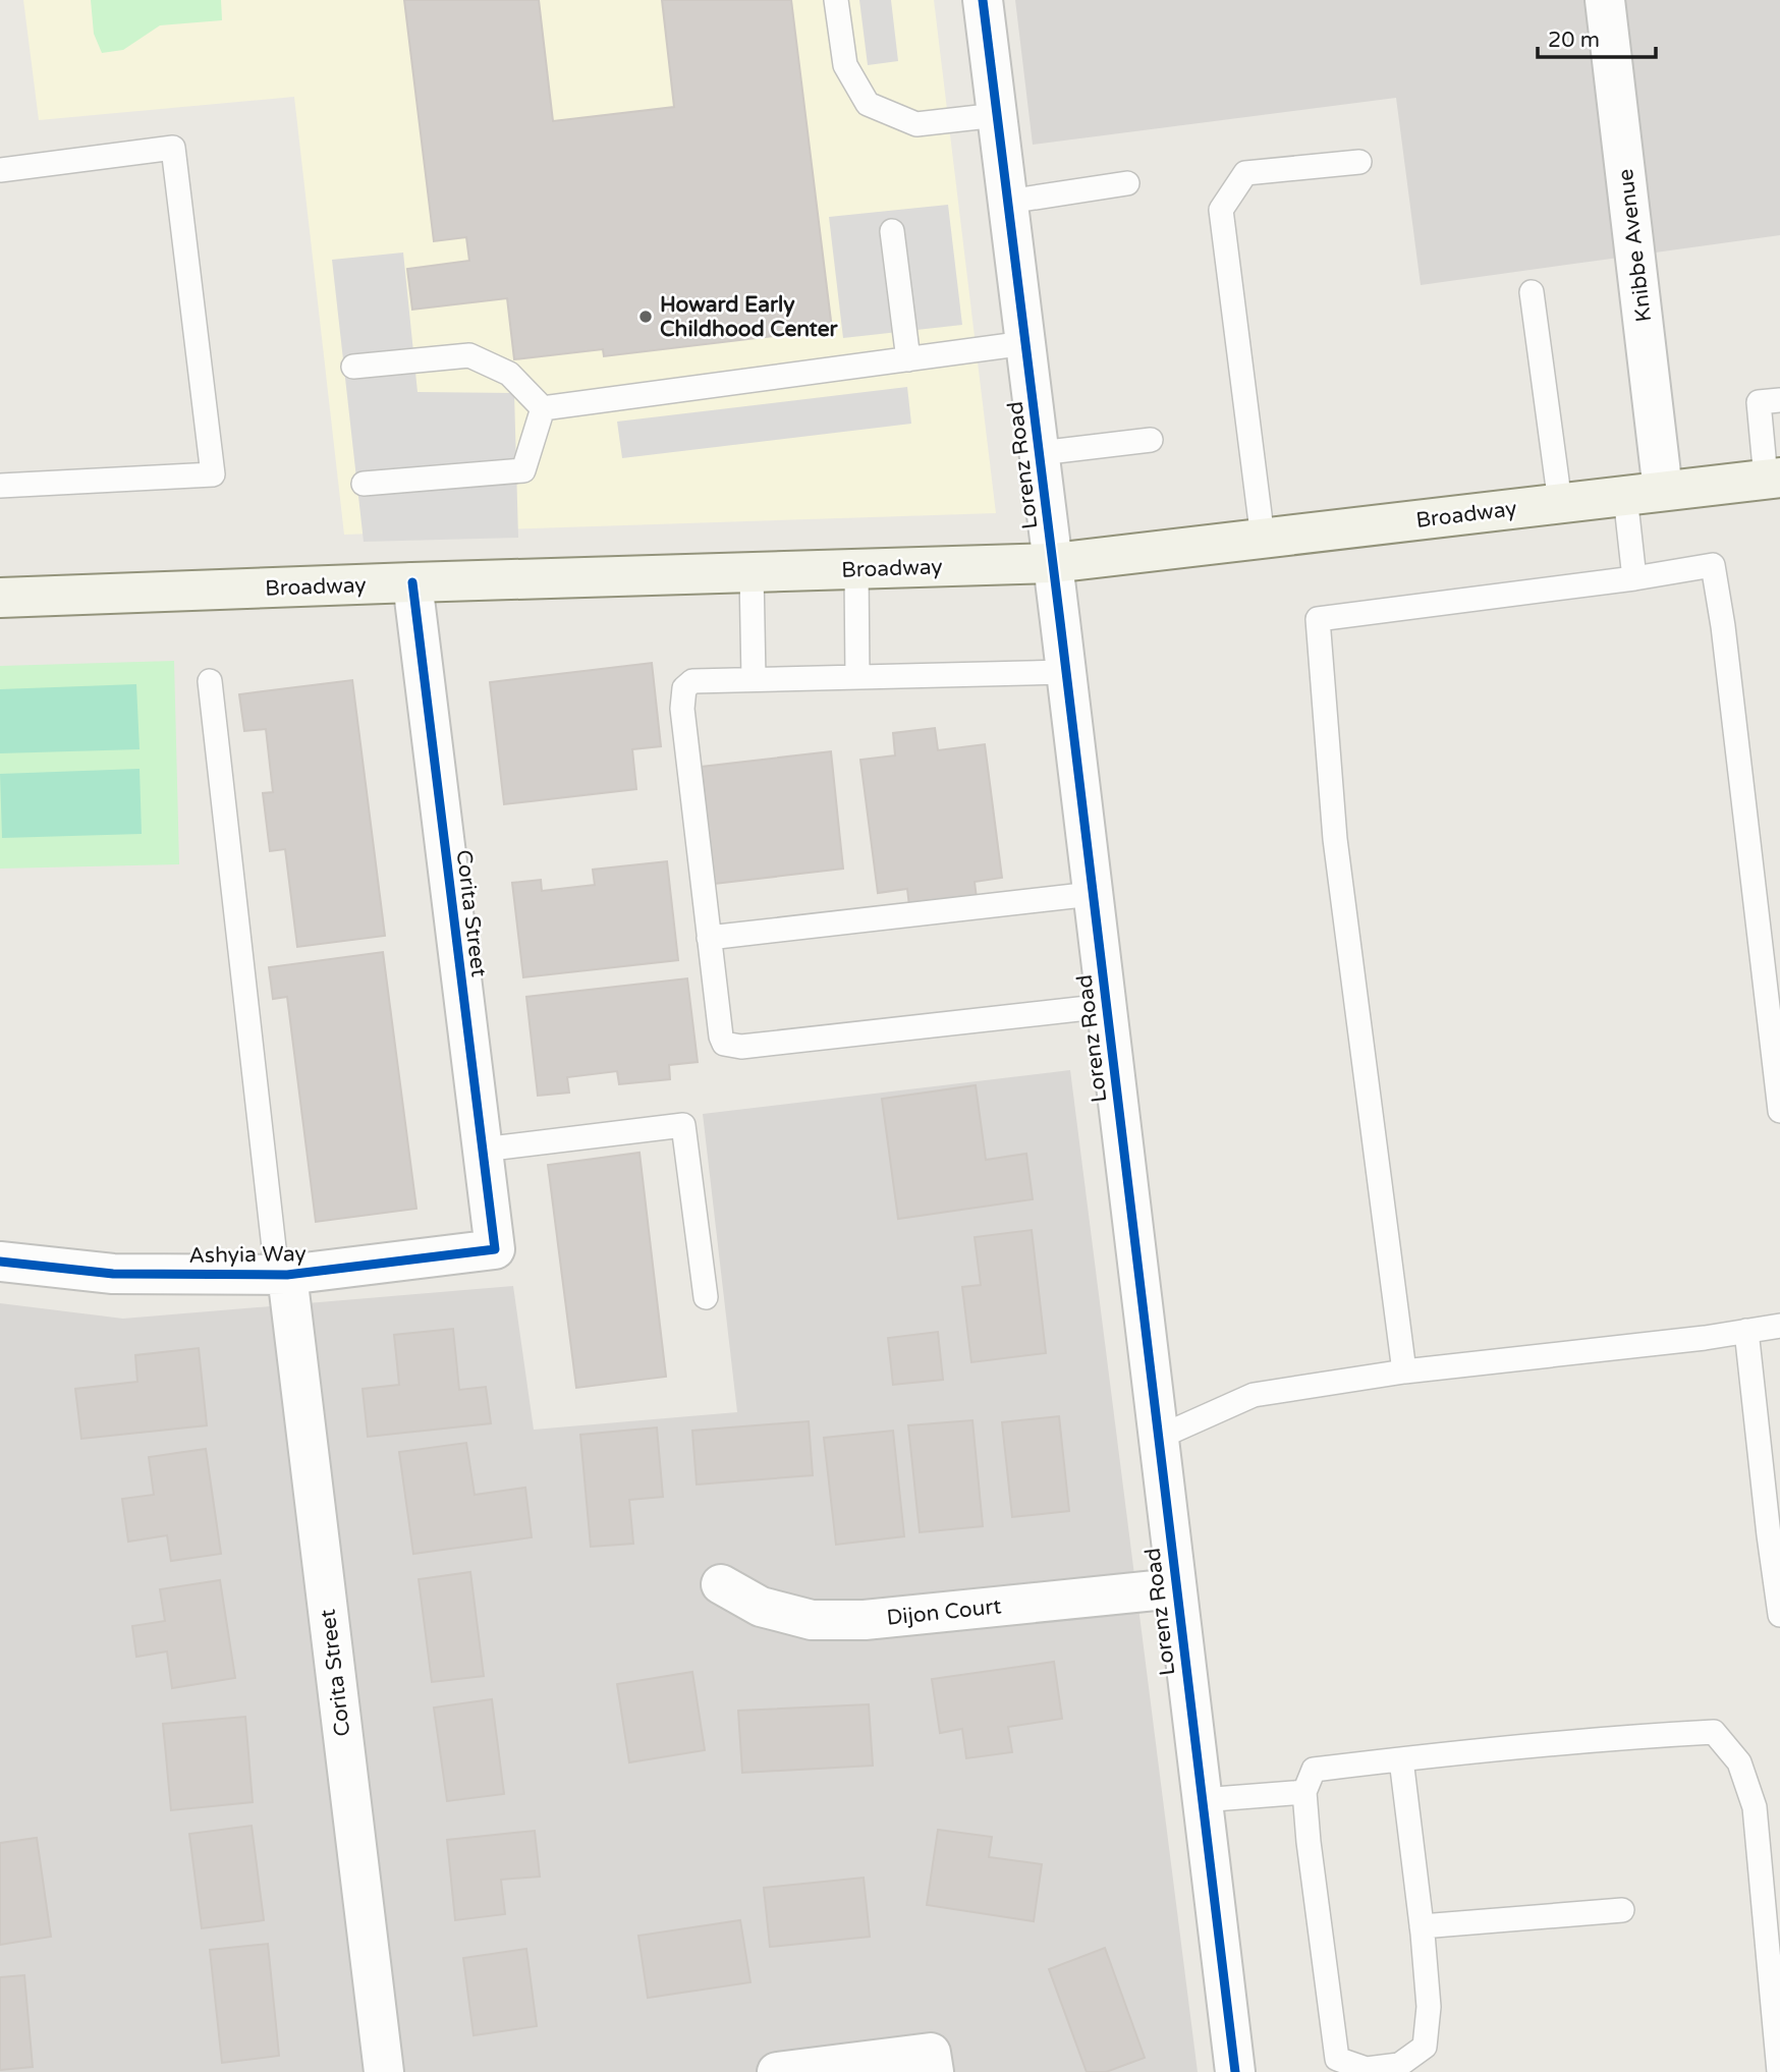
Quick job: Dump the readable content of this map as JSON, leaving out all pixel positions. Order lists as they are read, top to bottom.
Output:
{
  "streets": {
    "main road": ["Broadway"],
    "street": [
      "Knibbe Avenue",
      "Lorenz Road",
      "Corita Street",
      "Ashyia Way",
      "Dijon Court"
    ]
  },
  "crossings": [
    ["Knibbe Avenue", "Broadway"],
    ["Lorenz Road", "Broadway"],
    ["Lorenz Road", "Dijon Court"],
    ["Broadway", "Corita Street"],
    ["Corita Street", "Ashyia Way"]
  ],
  "places": ["Howard Early Childhood Center"],
  "scale_bar": "20 m"
}
